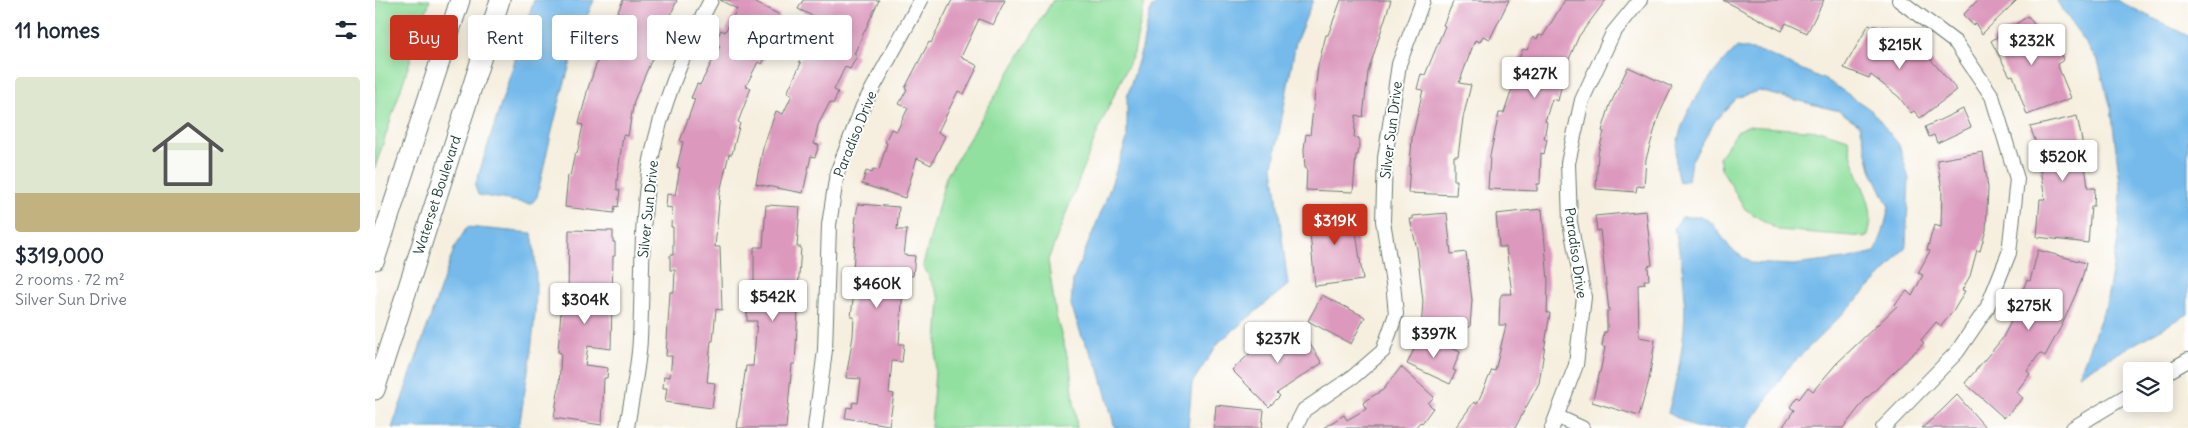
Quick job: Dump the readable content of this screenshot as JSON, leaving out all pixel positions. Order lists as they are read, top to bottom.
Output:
{
  "streets": {
    "street": ["Silver Sun Drive", "Paradiso Drive", "Waterset Boulevard"]
  },
  "page": {
    "heading": "11 homes",
    "chip": [
      "Buy",
      "Rent",
      "Filters",
      "New",
      "Apartment"
    ],
    "price": [
      "$232K",
      "$215K",
      "$427K",
      "$520K",
      "$319K",
      "$460K",
      "$542K",
      "$304K",
      "$275K",
      "$397K",
      "$237K"
    ],
    "list": [
      {
        "name": "$319,000",
        "note": "2 rooms · 72 m² · Silver Sun Drive"
      }
    ]
  }
}
